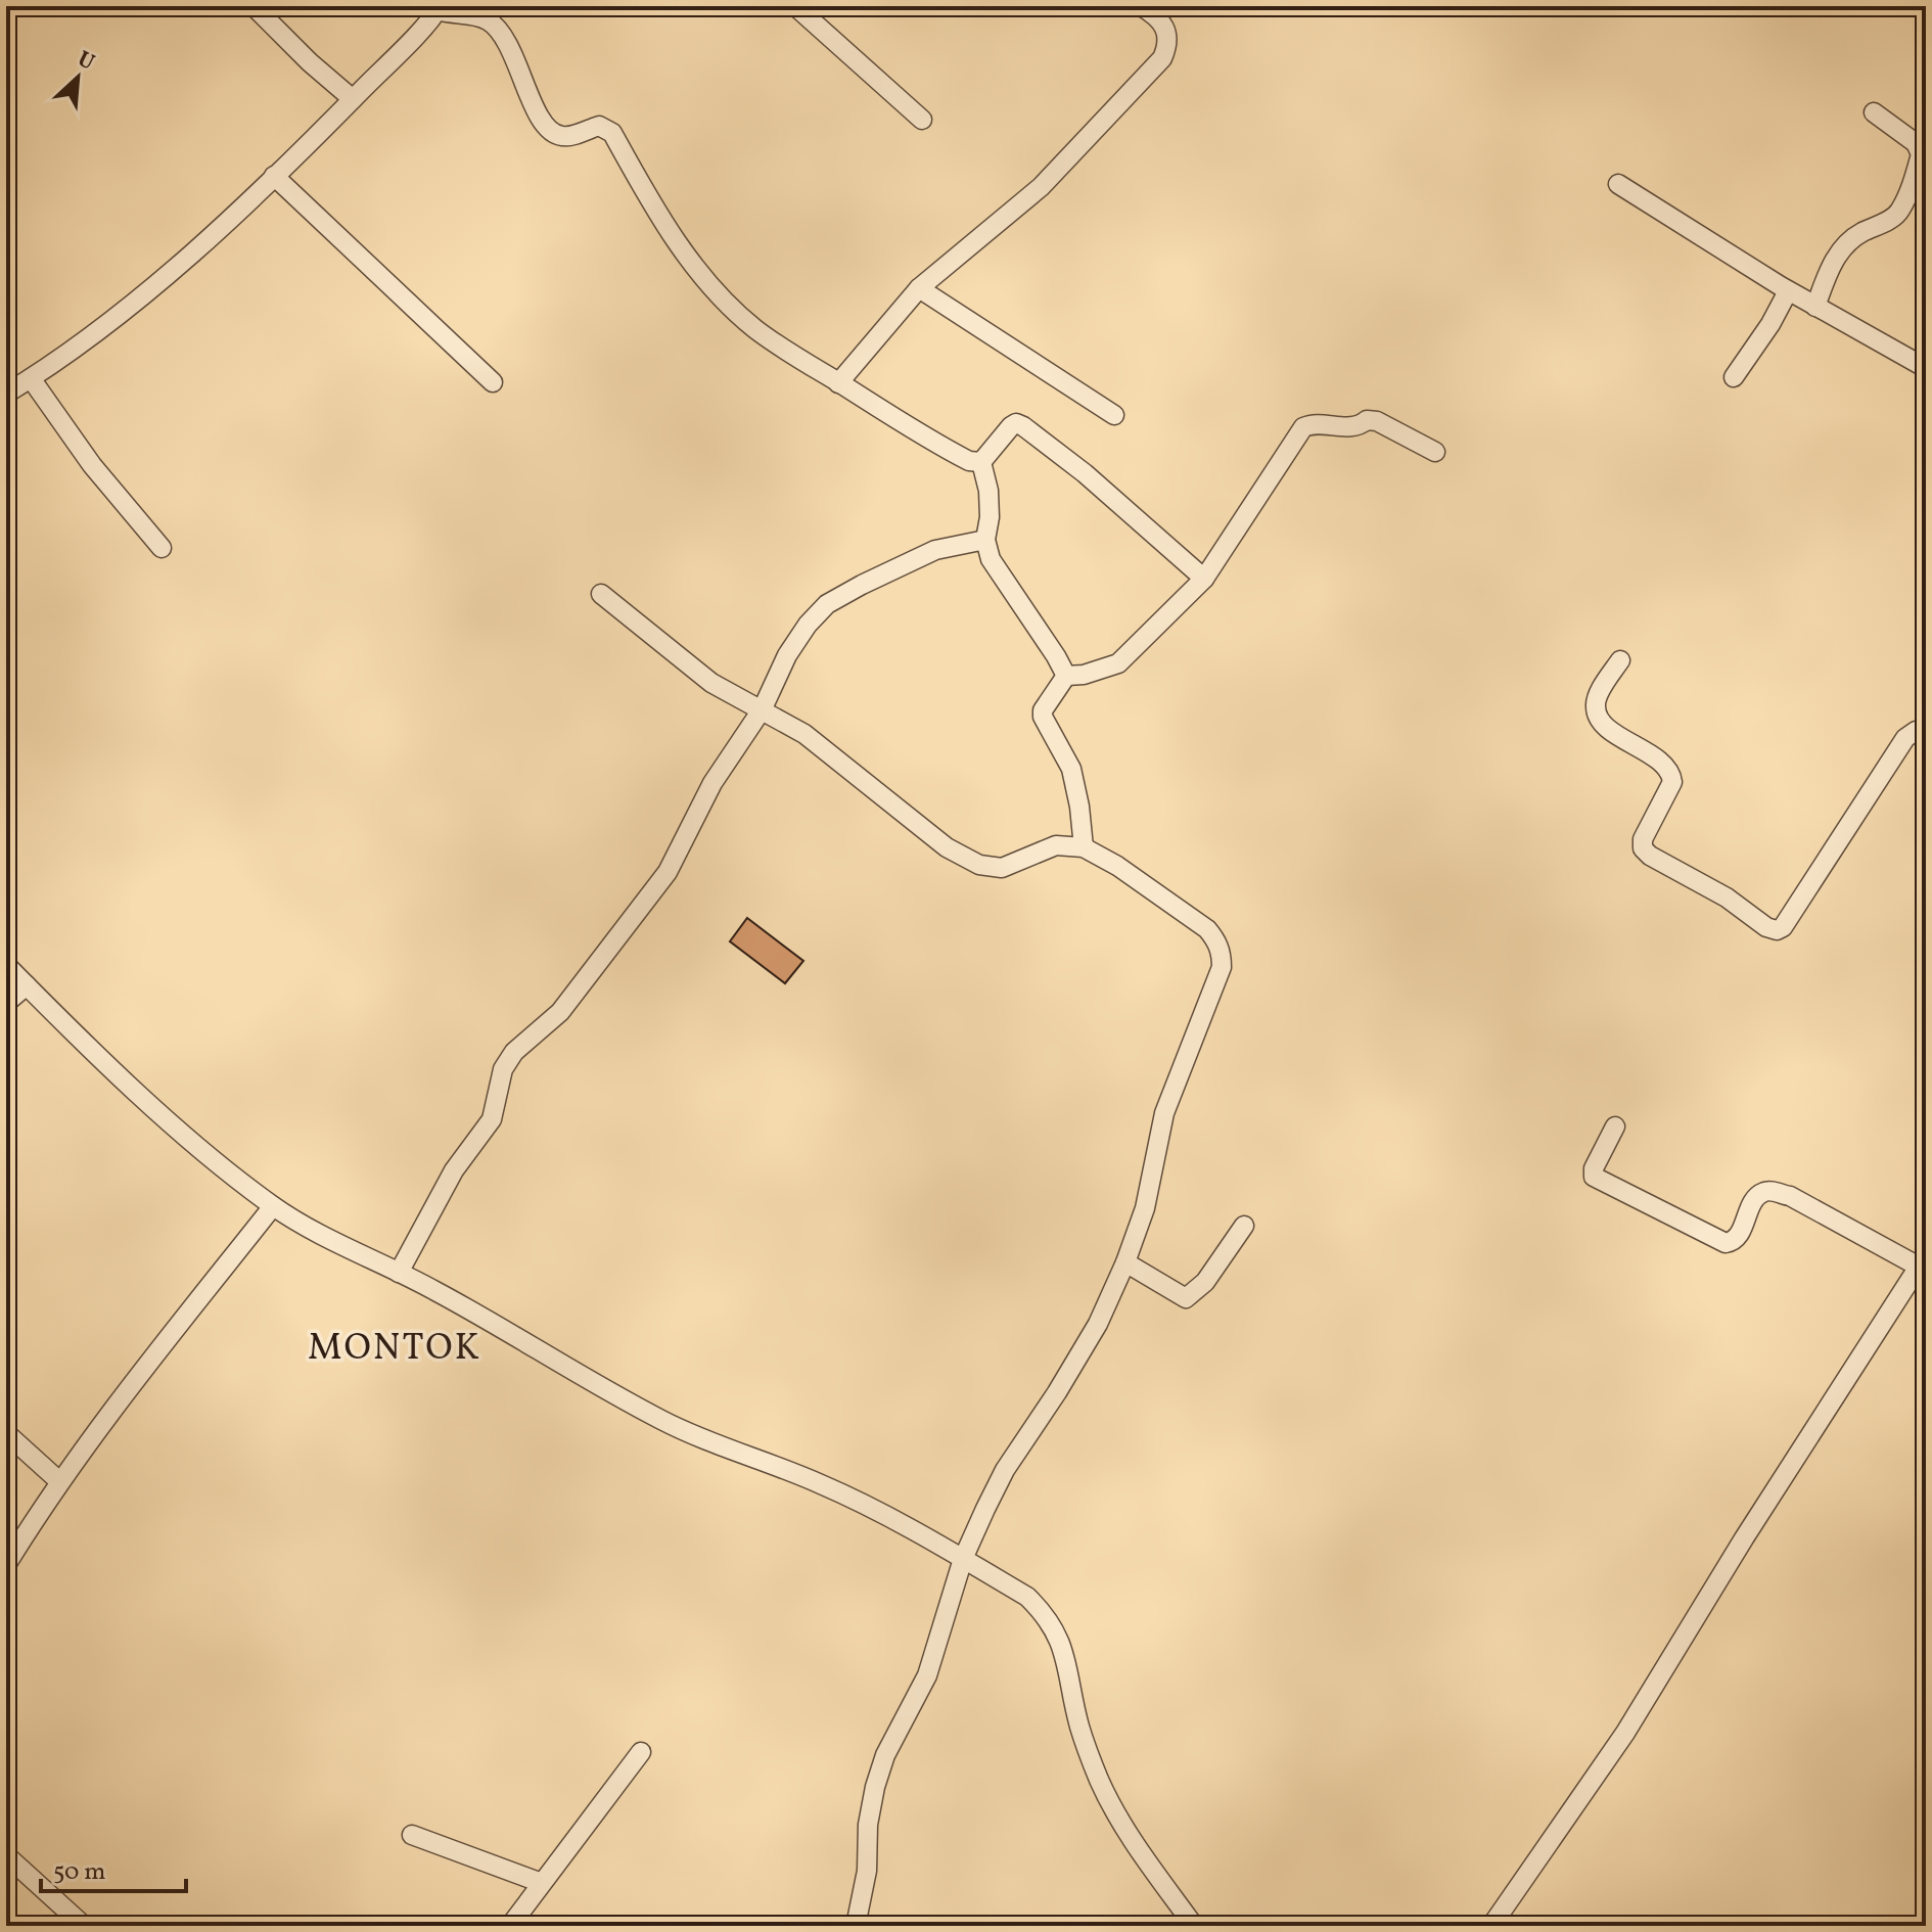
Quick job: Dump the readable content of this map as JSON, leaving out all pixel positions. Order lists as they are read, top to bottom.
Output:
{
  "districts": ["MONTOK"],
  "scale_bar": "50 m",
  "north": "top right"
}
